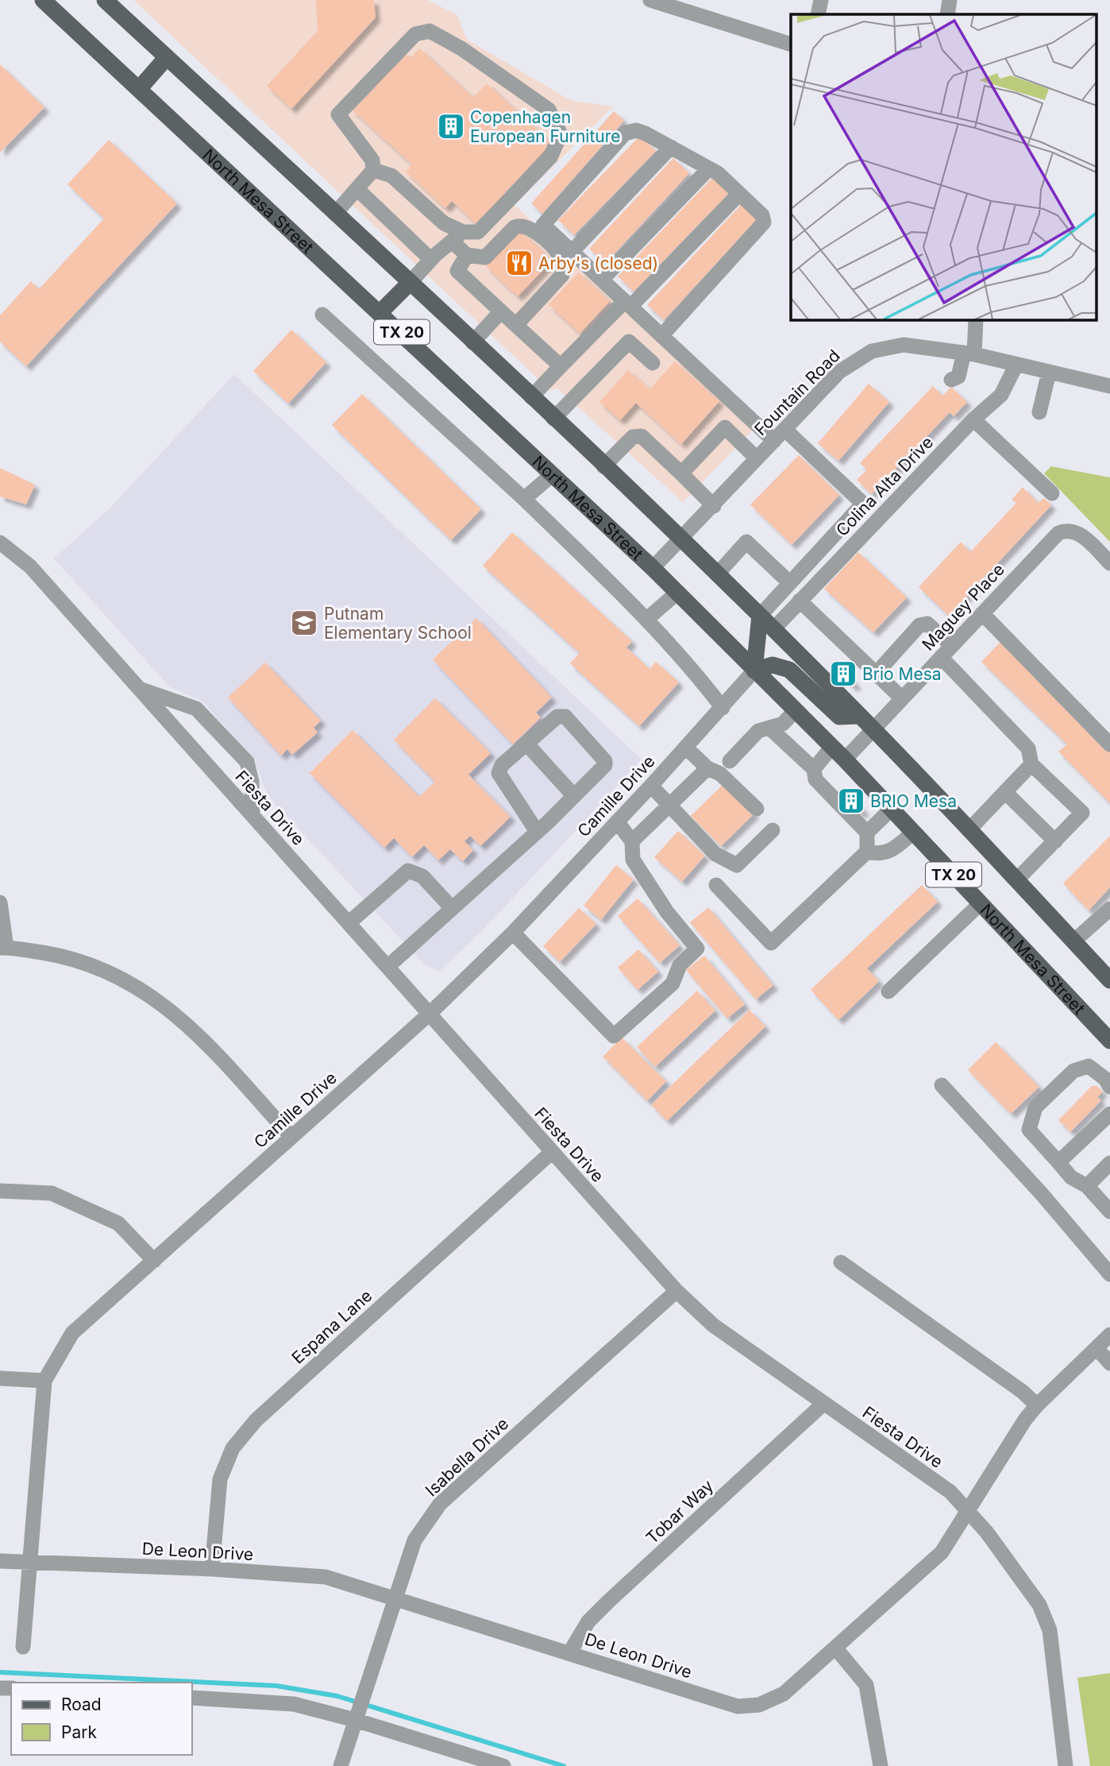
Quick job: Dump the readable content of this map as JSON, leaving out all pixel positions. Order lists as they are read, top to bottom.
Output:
{
  "streets": {
    "main road": ["North Mesa Street", "TX 20"],
    "street": [
      "Fountain Road",
      "Colina Alta Drive",
      "Maguey Place",
      "Camille Drive",
      "Fiesta Drive",
      "Espana Lane",
      "Isabella Drive",
      "Tobar Way",
      "De Leon Drive"
    ]
  },
  "crossings": [
    ["North Mesa Street", "Fountain Road"],
    ["North Mesa Street", "Maguey Place"],
    ["North Mesa Street", "Camille Drive"],
    ["TX 20", "Fountain Road"],
    ["TX 20", "Colina Alta Drive"],
    ["TX 20", "Maguey Place"],
    ["Fountain Road", "Colina Alta Drive"],
    ["Camille Drive", "Fiesta Drive"],
    ["Camille Drive", "De Leon Drive"],
    ["Fiesta Drive", "Espana Lane"],
    ["Fiesta Drive", "Isabella Drive"],
    ["Fiesta Drive", "Tobar Way"],
    ["Fiesta Drive", "De Leon Drive"],
    ["Espana Lane", "De Leon Drive"],
    ["Isabella Drive", "De Leon Drive"],
    ["Tobar Way", "De Leon Drive"]
  ],
  "places": {
    "building": ["Copenhagen European Furniture", "Brio Mesa", "BRIO Mesa"],
    "restaurant": ["Arby's (closed)"],
    "school or university": ["Putnam Elementary School"]
  },
  "legend": ["Road", "Park"]
}
